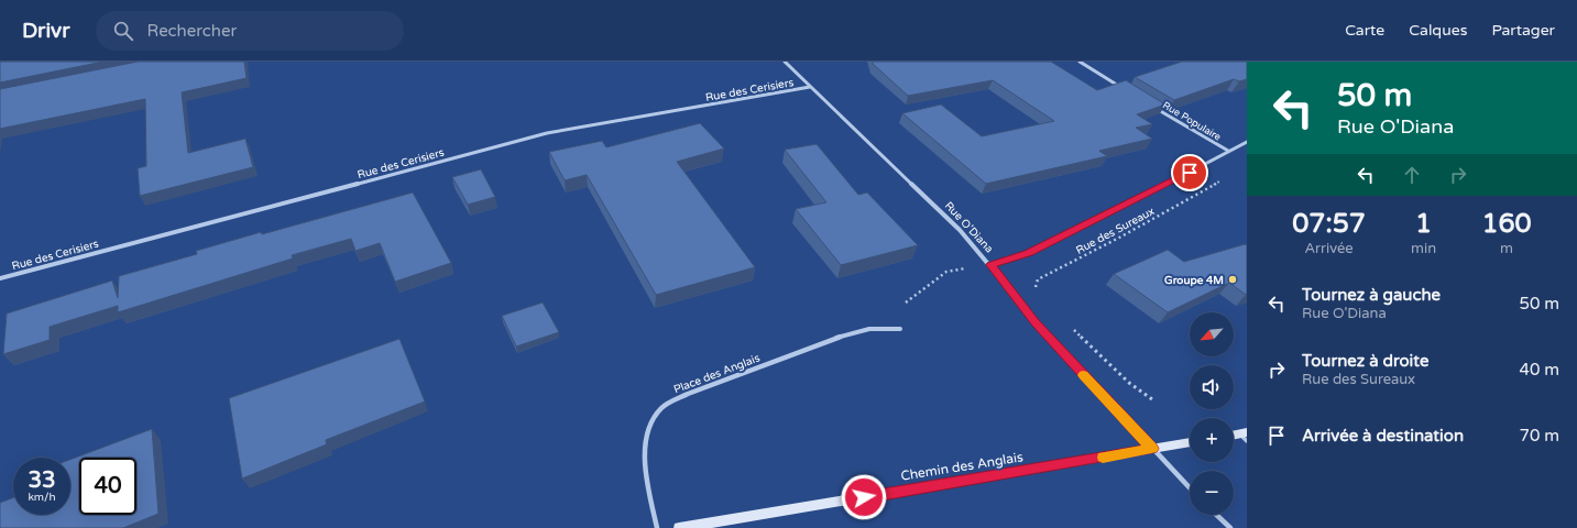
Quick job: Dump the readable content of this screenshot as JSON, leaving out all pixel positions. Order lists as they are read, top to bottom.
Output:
{
  "streets": {
    "street": [
      "Rue des Cerisiers",
      "Rue Populaire",
      "Rue O'Diana",
      "Rue des Sureaux",
      "Place des Anglais",
      "Chemin des Anglais"
    ]
  },
  "crossings": [
    ["Rue des Cerisiers", "Rue O'Diana"],
    ["Rue Populaire", "Rue des Sureaux"],
    ["Rue O'Diana", "Rue des Sureaux"],
    ["Rue O'Diana", "Chemin des Anglais"]
  ],
  "places": ["Groupe 4M"],
  "north": "bottom left",
  "page": {
    "header": "Drivr",
    "search": "Rechercher",
    "nav": ["Carte", "Calques", "Partager"],
    "turn": ["50 m", "Rue O'Diana"],
    "eta": [
      "07:57",
      "Arrivée",
      "1",
      "min",
      "160",
      "m"
    ],
    "list": [
      {
        "name": "Tournez à gauche",
        "note": "Rue O'Diana",
        "value": "50 m"
      },
      {
        "name": "Tournez à droite",
        "note": "Rue des Sureaux",
        "value": "40 m"
      },
      {
        "name": "Arrivée à destination",
        "value": "70 m"
      }
    ],
    "map_buttons": ["+", "−"],
    "speed": "33 km/h",
    "limit": "40"
  }
}
